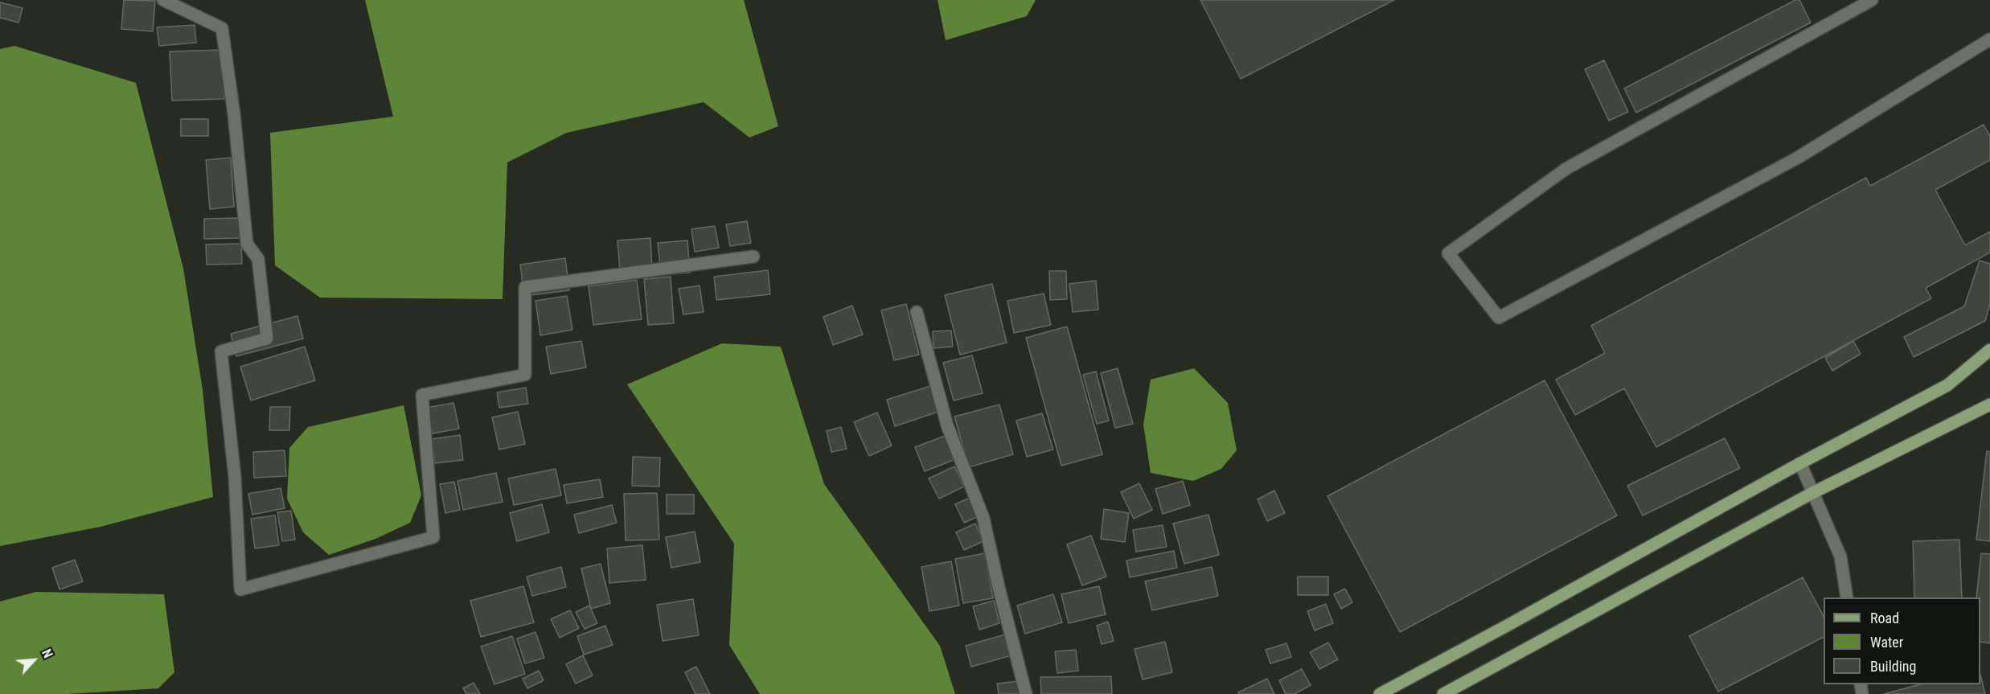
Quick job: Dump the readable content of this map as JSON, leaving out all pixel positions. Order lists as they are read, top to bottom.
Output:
{
  "legend": ["Road", "Water", "Building"],
  "north": "top right"
}
